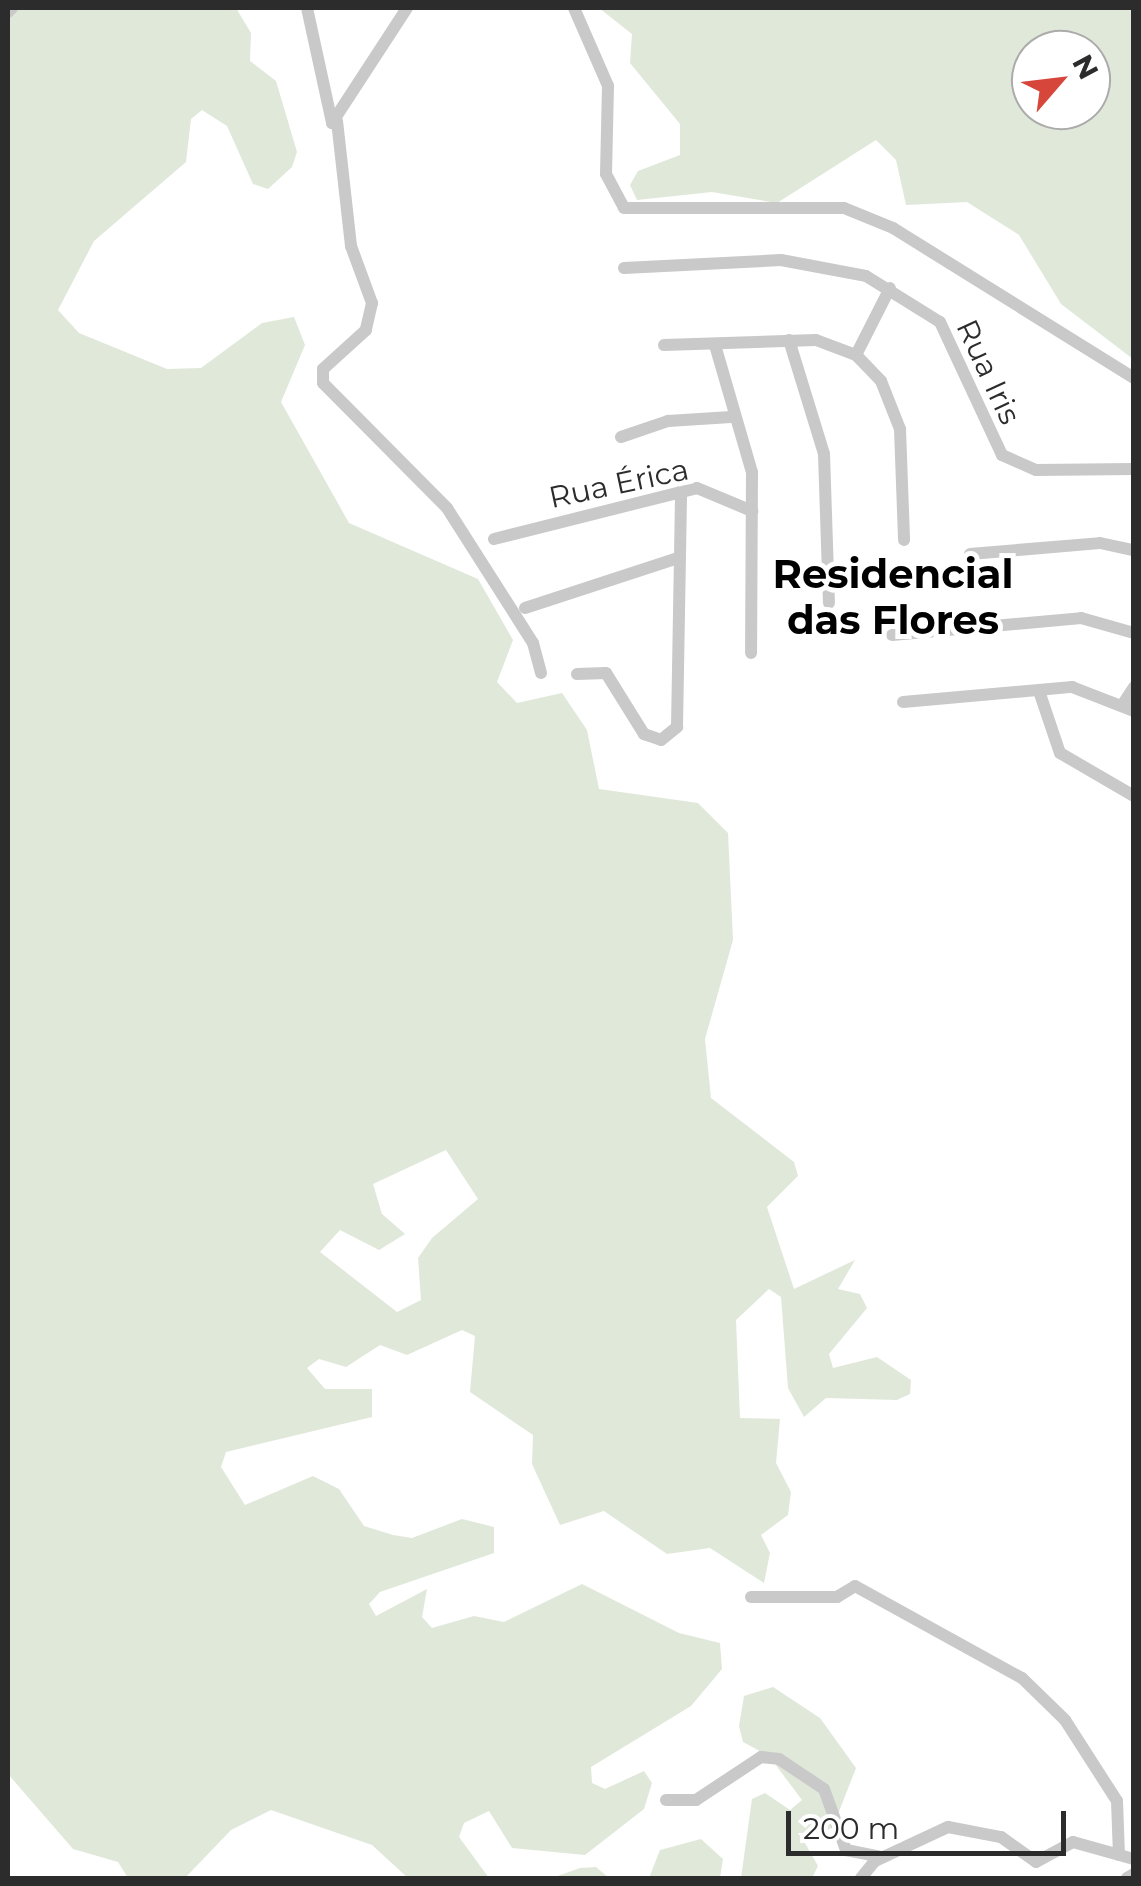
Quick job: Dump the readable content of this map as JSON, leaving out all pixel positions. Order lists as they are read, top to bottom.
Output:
{
  "streets": {
    "street": ["Rua Iris", "Rua Érica"]
  },
  "districts": ["Residencial das Flores"],
  "scale_bar": "200 m",
  "north": "top right"
}
